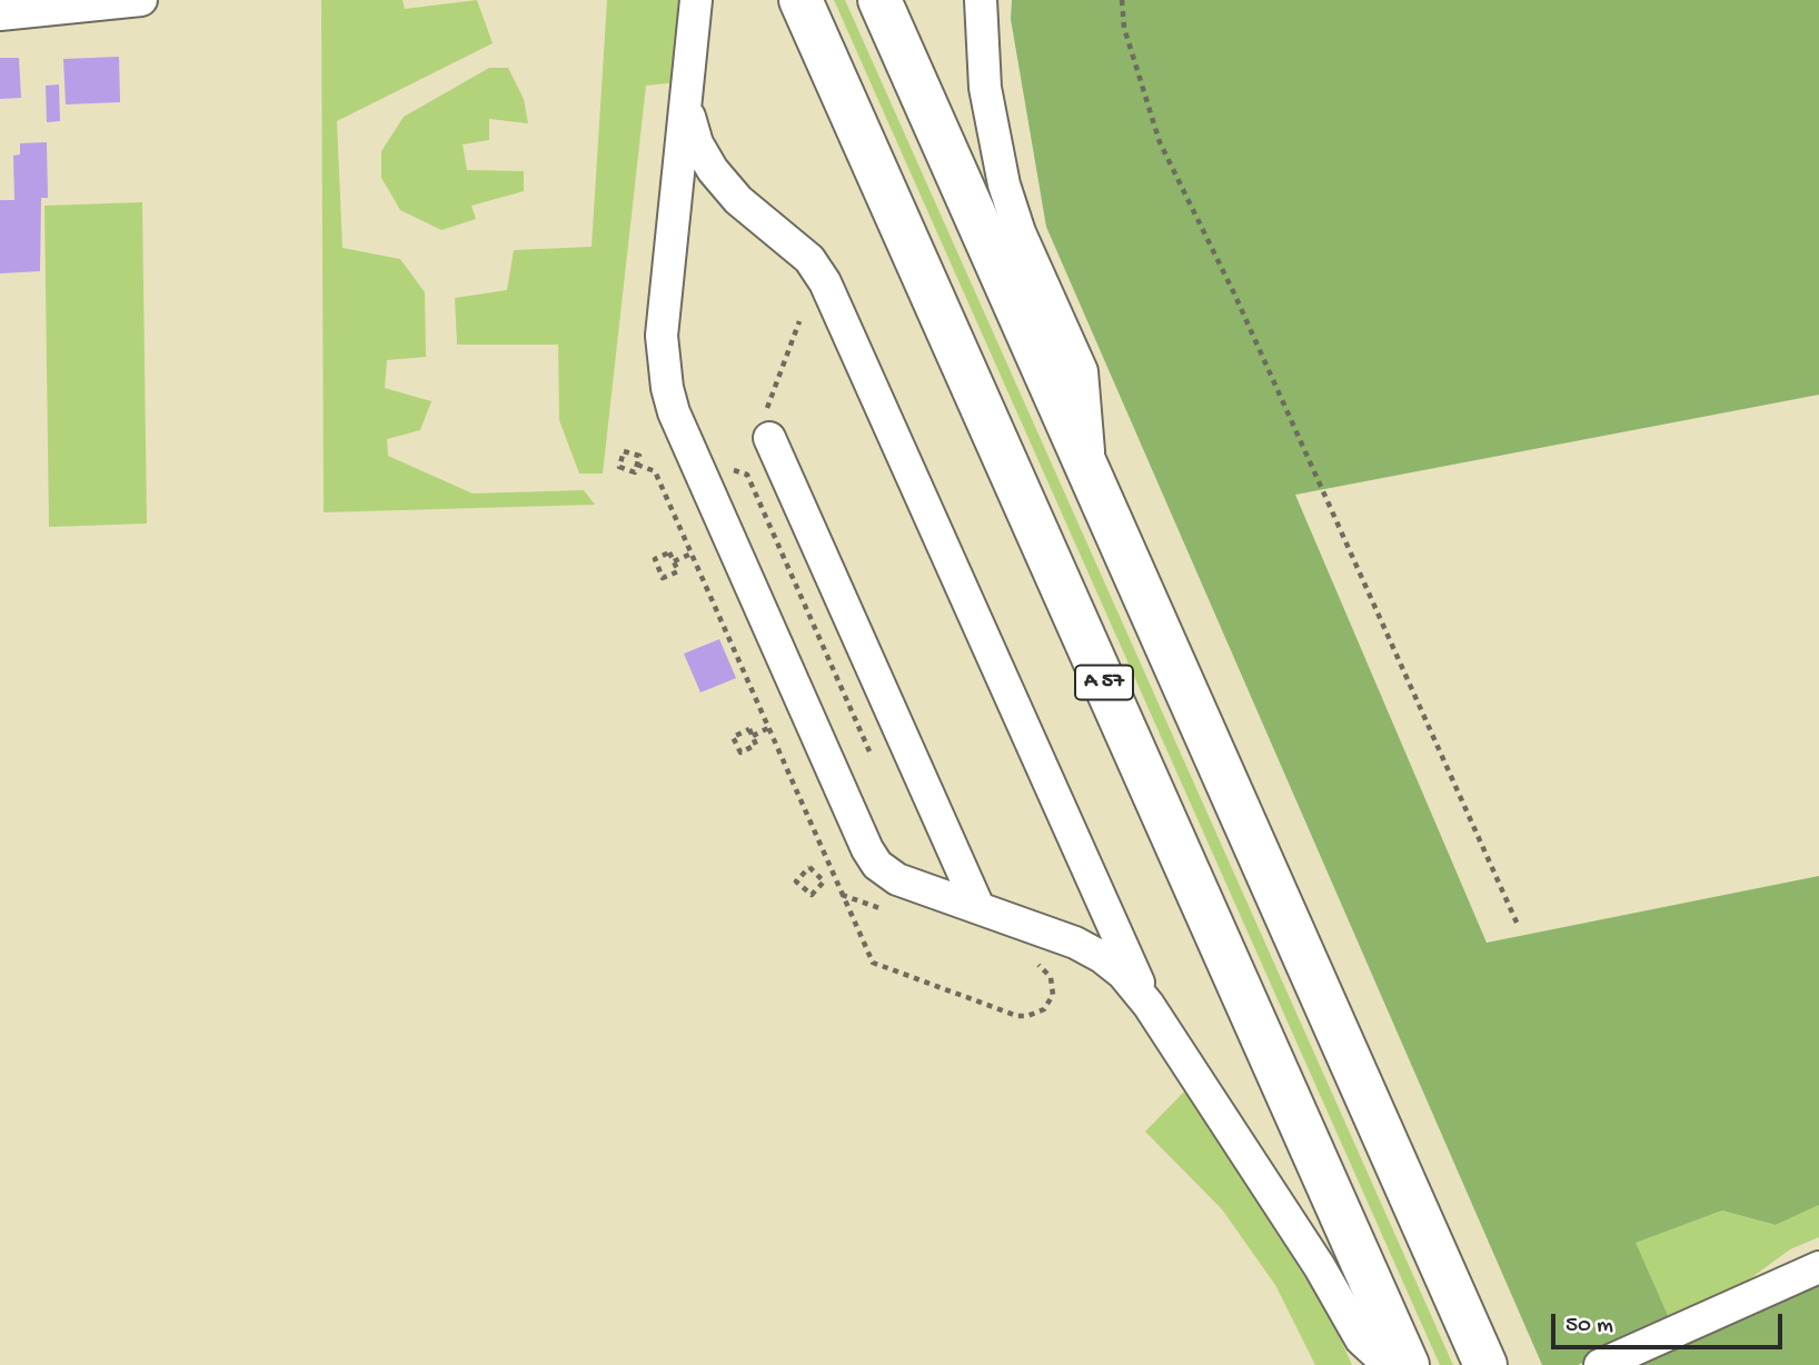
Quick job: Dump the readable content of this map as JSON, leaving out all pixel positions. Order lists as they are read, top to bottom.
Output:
{
  "streets": {
    "highway": ["A 57"]
  },
  "scale_bar": "50 m"
}
